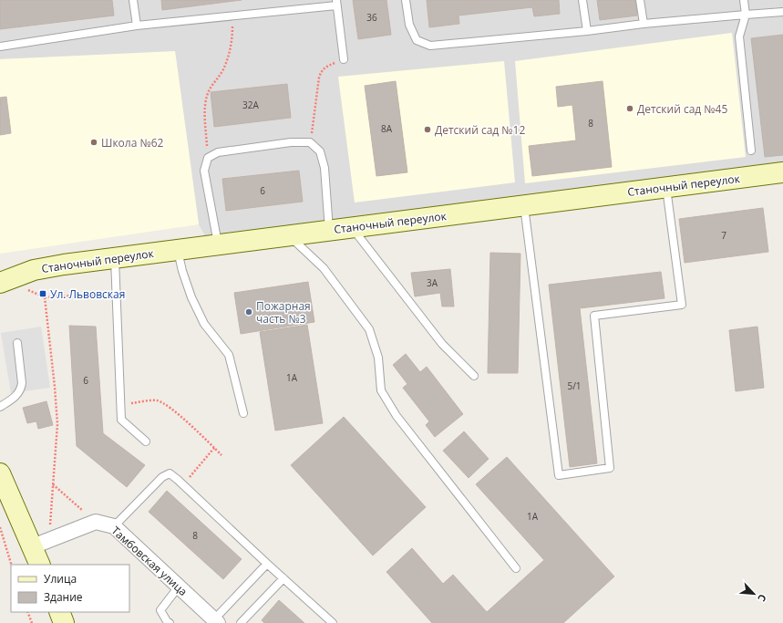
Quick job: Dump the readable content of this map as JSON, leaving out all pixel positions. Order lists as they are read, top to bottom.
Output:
{
  "streets": {
    "main road": ["Станочный переулок"],
    "street": ["Тамбовская улица"]
  },
  "places": {
    "other": [
      "Детский сад №45",
      "Детский сад №12",
      "Школа №62",
      "Пожарная часть №3"
    ],
    "transit": ["Ул. Львовская"]
  },
  "house_numbers": [
    "36",
    "32А",
    "8",
    "8А",
    "6",
    "7",
    "3А",
    "1А",
    "6",
    "5/1",
    "1А",
    "8"
  ],
  "legend": ["Улица", "Здание"],
  "north": "bottom right"
}
